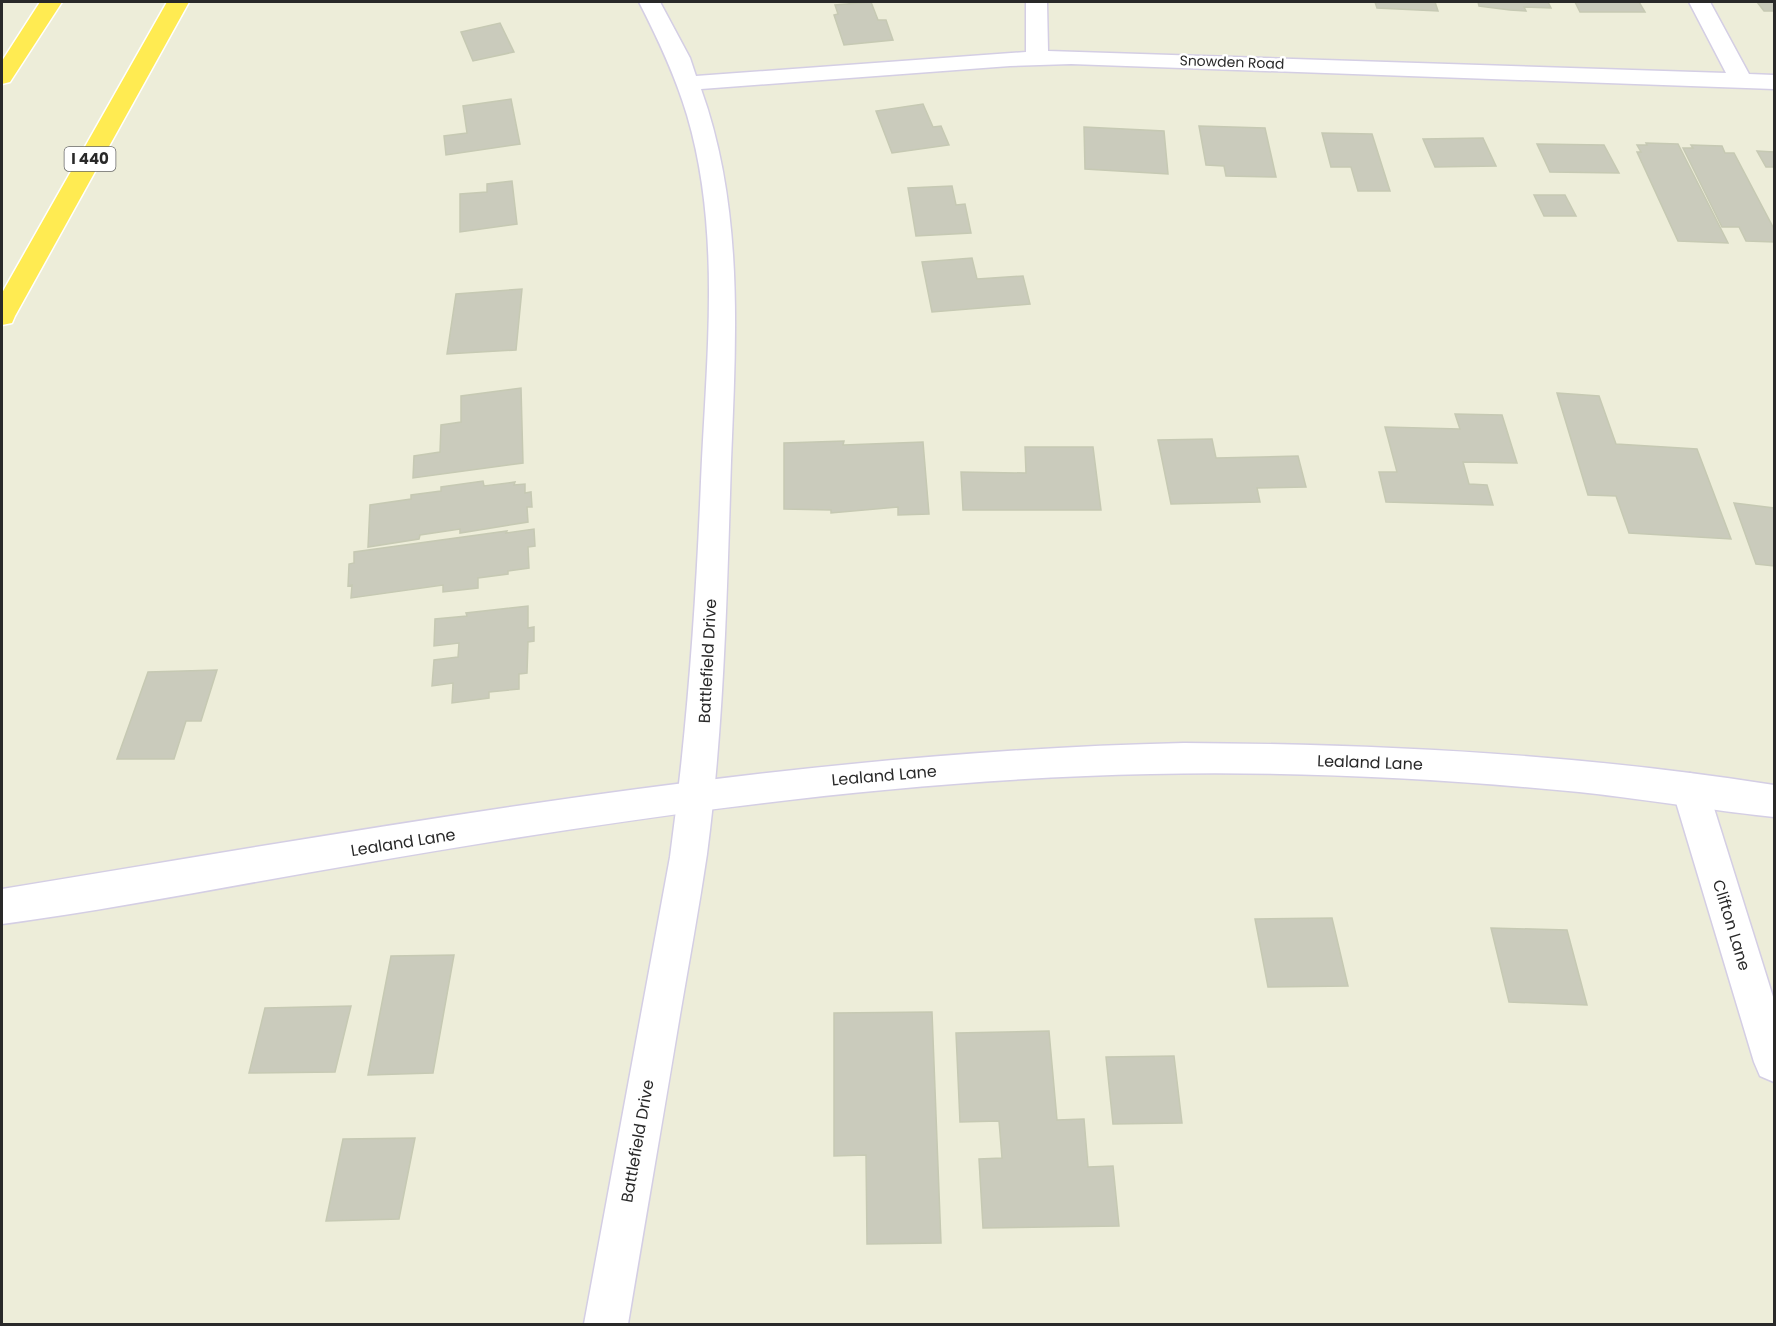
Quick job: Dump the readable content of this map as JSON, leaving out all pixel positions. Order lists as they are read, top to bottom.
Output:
{
  "streets": {
    "highway": ["I 440"],
    "street": [
      "Snowden Road",
      "Battlefield Drive",
      "Lealand Lane",
      "Clifton Lane"
    ]
  },
  "crossings": [
    ["Snowden Road", "Battlefield Drive"],
    ["Battlefield Drive", "Lealand Lane"],
    ["Lealand Lane", "Clifton Lane"]
  ]
}
